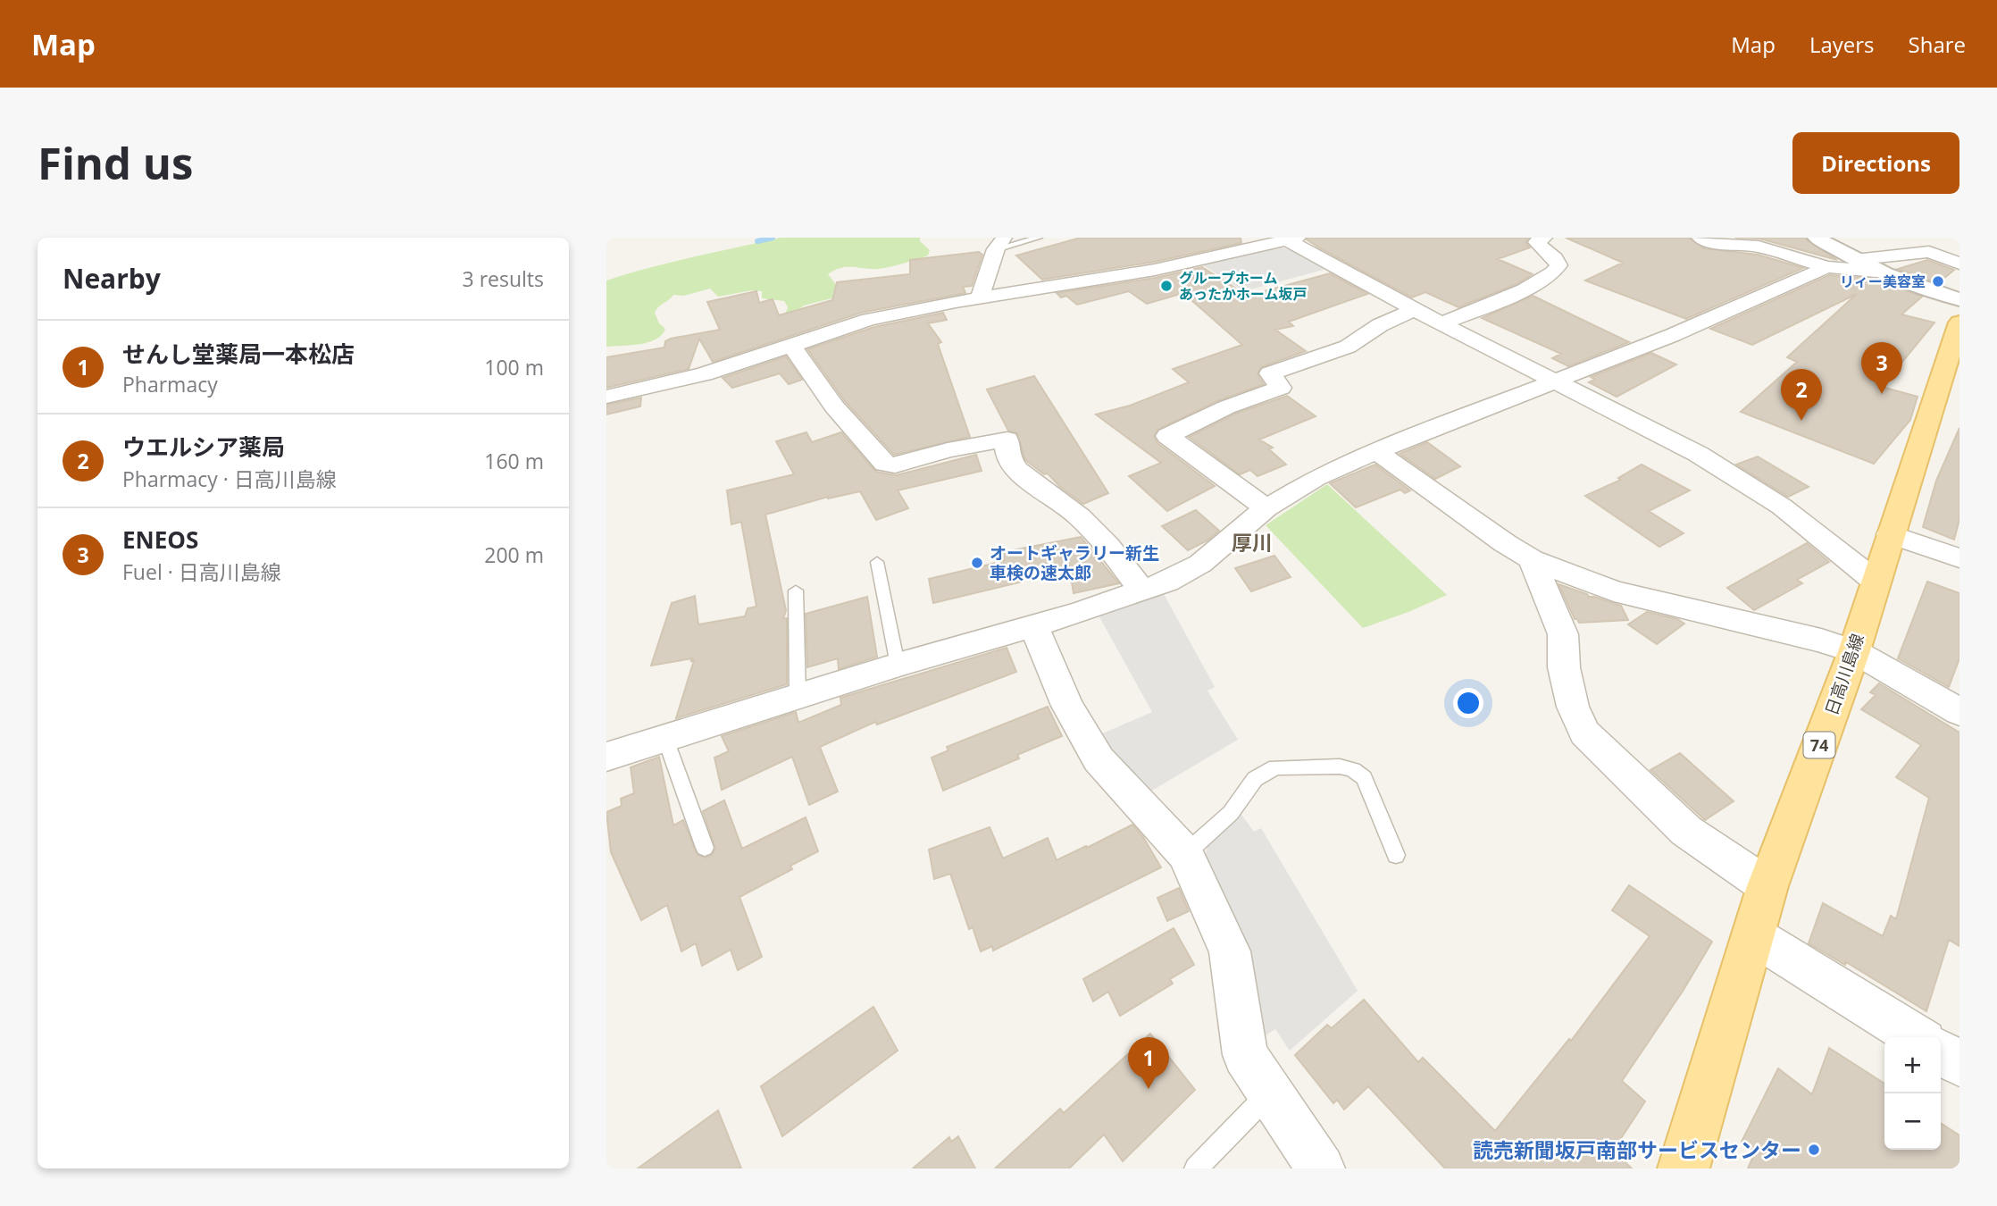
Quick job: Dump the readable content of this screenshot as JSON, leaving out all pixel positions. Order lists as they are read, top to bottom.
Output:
{
  "streets": {
    "main road": ["日高川島線", "74"]
  },
  "districts": ["厚川"],
  "places": [
    "リィー美容室",
    "グループホーム あったかホーム坂戸",
    "オートギャラリー新生 車検の速太郎",
    "読売新聞坂戸南部サービスセンター"
  ],
  "page": {
    "header": "Map",
    "nav": ["Map", "Layers", "Share"],
    "buttons": "Directions",
    "title": "Find us",
    "heading": ["Nearby", "3 results"],
    "list": [
      {
        "mark": "1",
        "name": "せんし堂薬局一本松店",
        "note": "Pharmacy",
        "value": "100 m"
      },
      {
        "mark": "2",
        "name": "ウエルシア薬局",
        "note": "Pharmacy · 日高川島線",
        "value": "160 m"
      },
      {
        "mark": "3",
        "name": "ENEOS",
        "note": "Fuel · 日高川島線",
        "value": "200 m"
      }
    ],
    "pins": ["3", "2", "1"],
    "map_buttons": ["+", "−"]
  }
}
